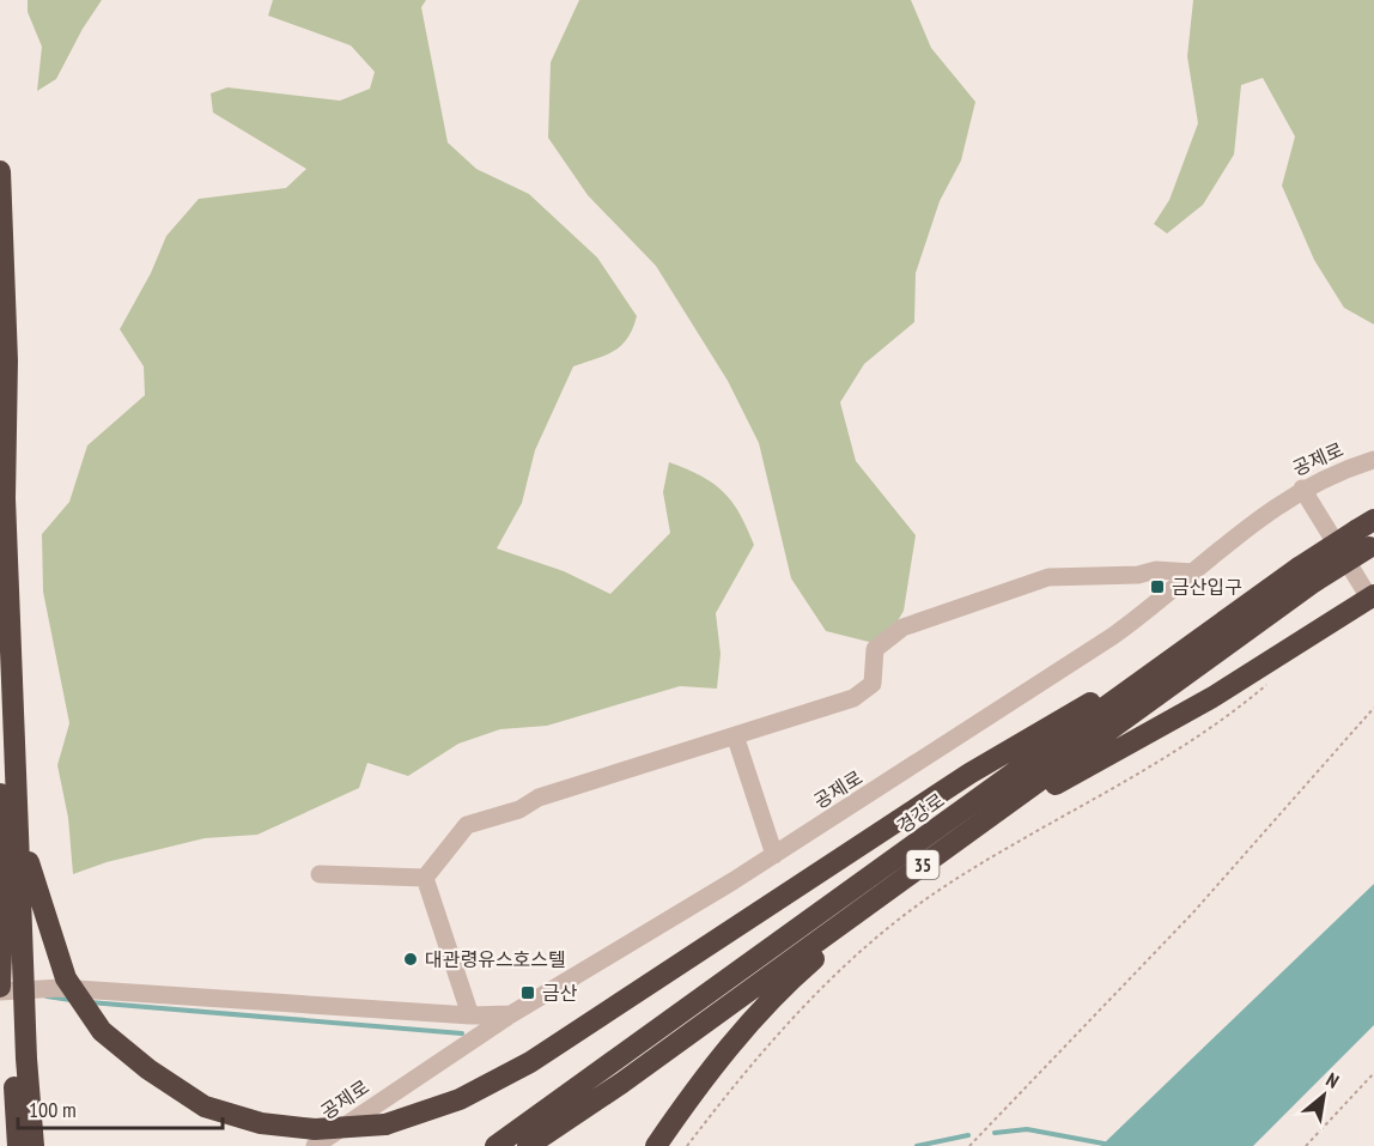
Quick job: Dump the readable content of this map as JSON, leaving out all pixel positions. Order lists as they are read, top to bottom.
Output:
{
  "streets": {
    "highway": ["경강로", "35"],
    "street": ["공제로"]
  },
  "places": {
    "transit": ["금산입구", "금산"],
    "other": ["대관령유스호스텔"]
  },
  "scale_bar": "100 m",
  "north": "top right"
}
